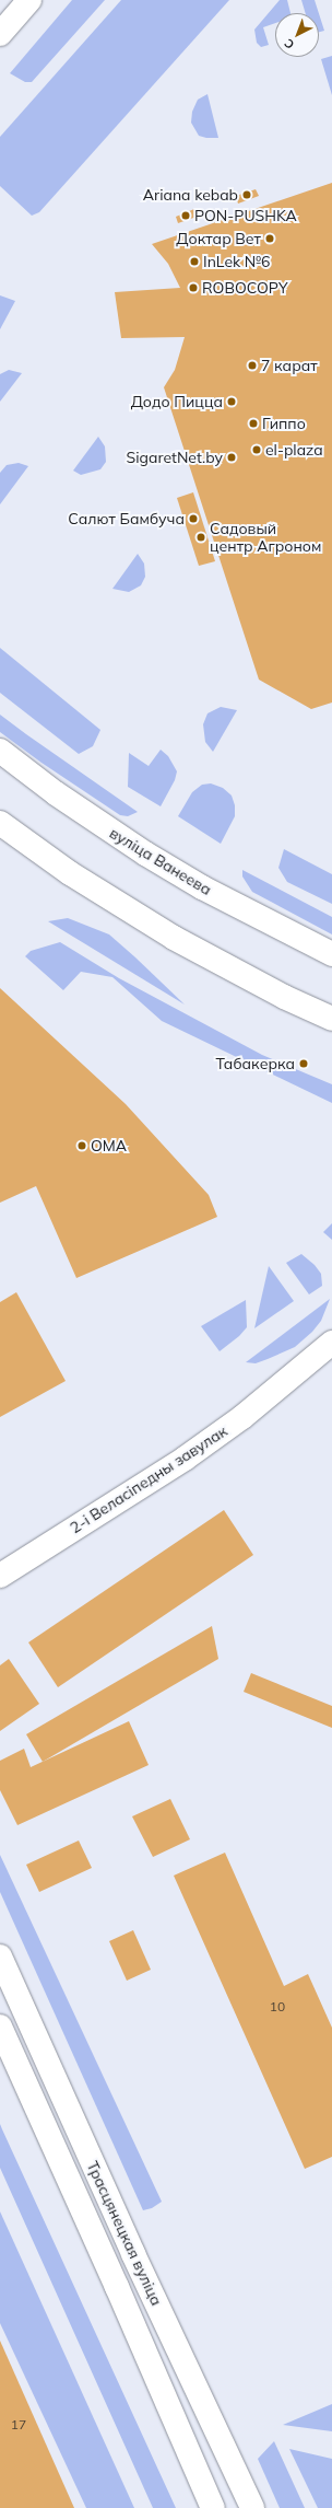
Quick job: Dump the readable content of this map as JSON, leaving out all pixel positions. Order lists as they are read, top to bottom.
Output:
{
  "streets": {
    "main road": ["вуліца Ванеева", "2-і Веласіпедны завулак", "Трасцянецкая вуліца"]
  },
  "places": [
    "Ariana kebab",
    "PON-PUSHKA",
    "Доктар Вет",
    "InLek №6",
    "ROBOCOPY",
    "7 карат",
    "Додо Пицца",
    "Гиппо",
    "el-plaza",
    "SigaretNet.by",
    "Салют Бамбуча",
    "Садовый центр Агроном",
    "Табакерка",
    "ОМА"
  ],
  "house_numbers": ["10", "17"],
  "north": "bottom left"
}
